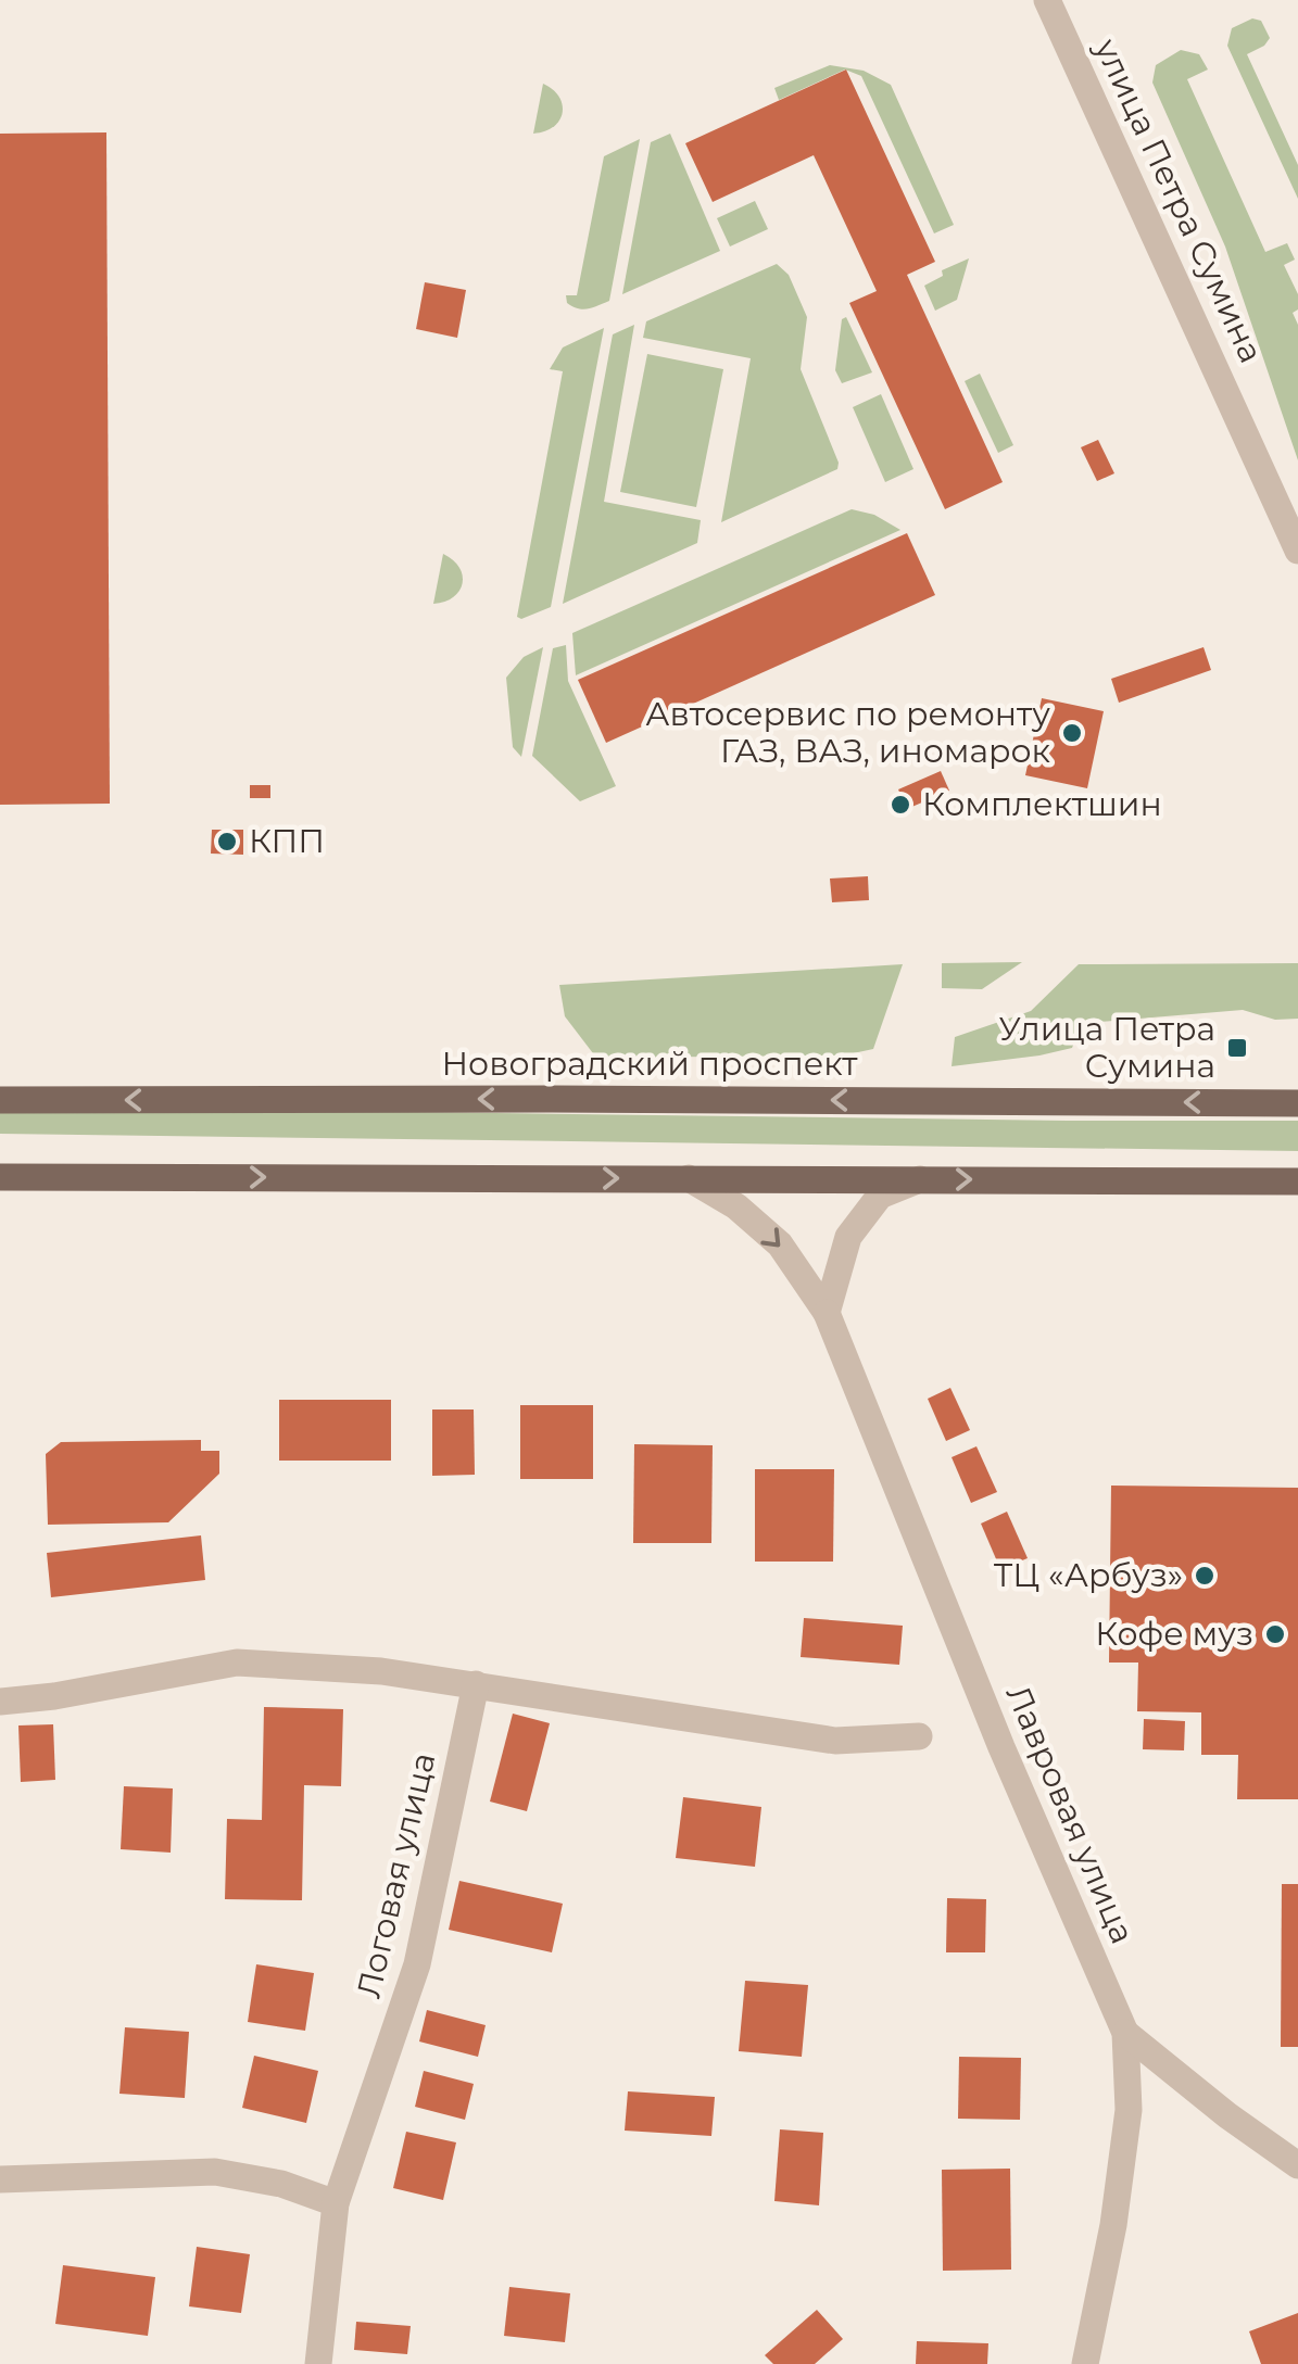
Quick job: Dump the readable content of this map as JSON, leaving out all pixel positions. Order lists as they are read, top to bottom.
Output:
{
  "streets": {
    "main road": ["Новоградский проспект"],
    "street": ["улица Петра Сумина", "Лавровая улица", "Логовая улица"]
  },
  "places": {
    "other": [
      "Автосервис по ремонту ГАЗ, ВАЗ, иномарок",
      "Комплектшин",
      "КПП",
      "ТЦ «Арбуз»",
      "Кофе муз"
    ],
    "transit": ["Улица Петра Сумина"]
  }
}
